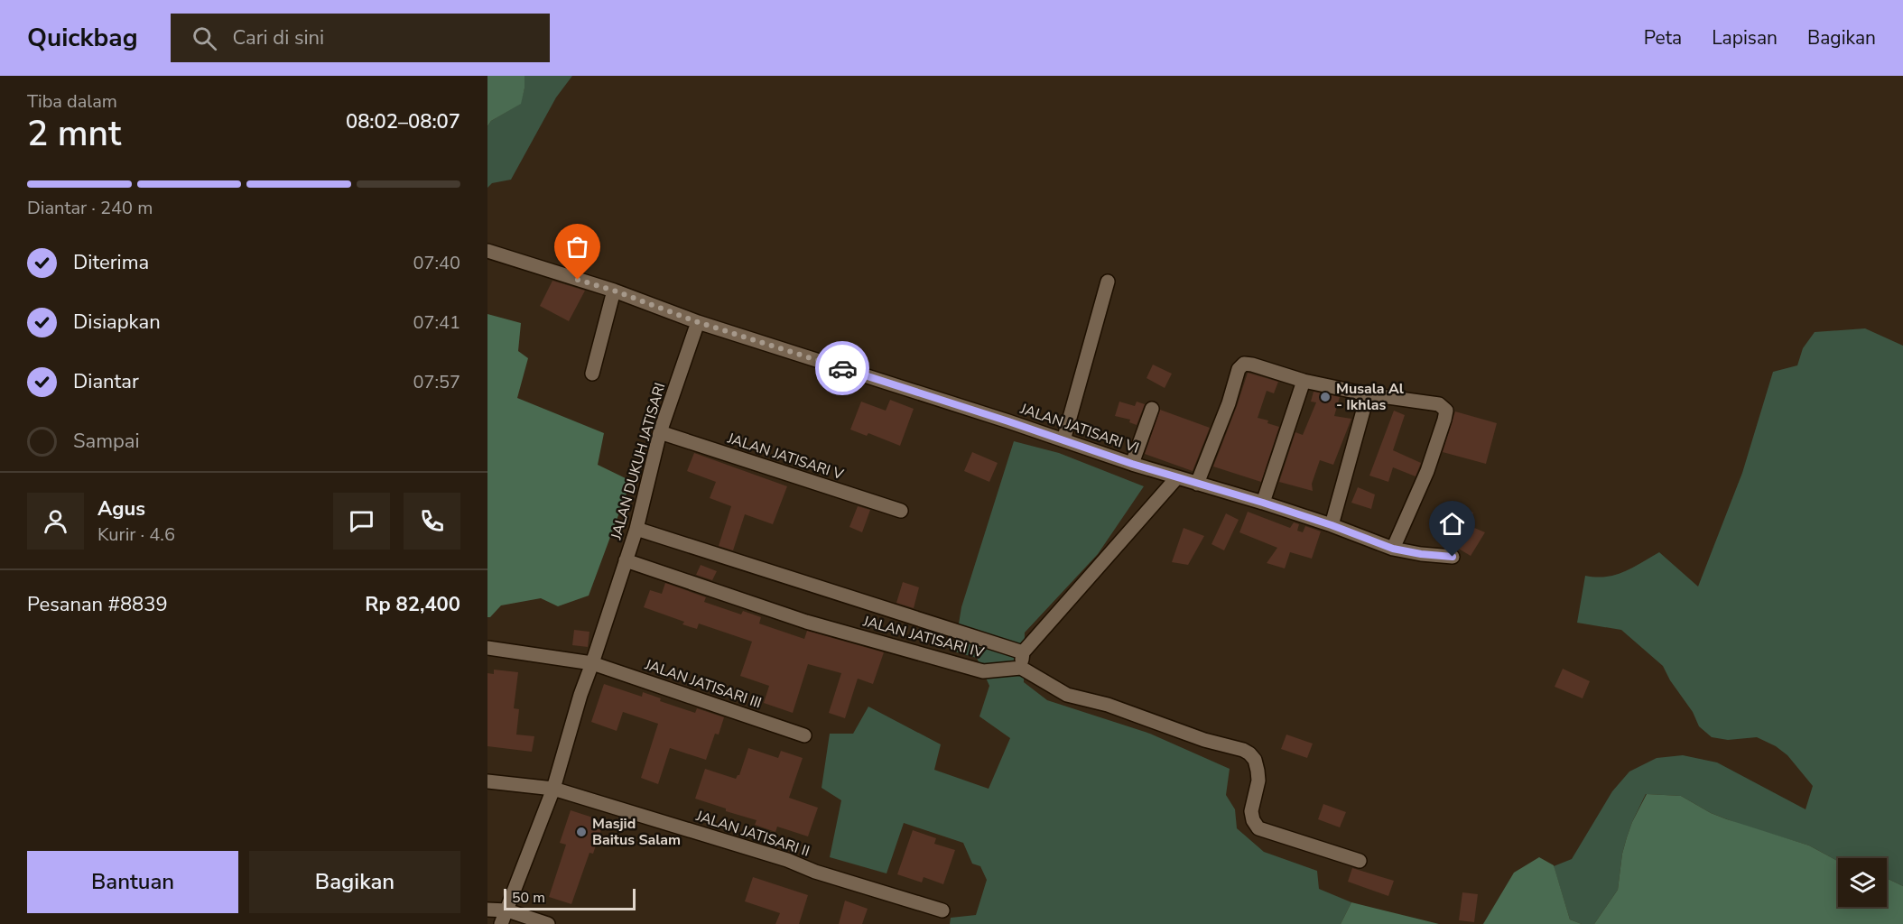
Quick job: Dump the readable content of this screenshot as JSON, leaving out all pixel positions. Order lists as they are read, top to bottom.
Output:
{
  "streets": {
    "street": [
      "JALAN JATISARI VI",
      "JALAN JATISARI V",
      "JALAN DUKUH JATISARI",
      "JALAN JATISARI IV",
      "JALAN JATISARI III",
      "JALAN JATISARI II"
    ]
  },
  "crossings": [
    ["JALAN JATISARI VI", "JALAN DUKUH JATISARI"],
    ["JALAN JATISARI V", "JALAN DUKUH JATISARI"],
    ["JALAN DUKUH JATISARI", "JALAN JATISARI IV"],
    ["JALAN DUKUH JATISARI", "JALAN JATISARI III"],
    ["JALAN DUKUH JATISARI", "JALAN JATISARI II"]
  ],
  "places": ["Musala Al - Ikhlas", "Masjid Baitus Salam"],
  "scale_bar": "50 m",
  "page": {
    "header": "Quickbag",
    "search": "Cari di sini",
    "nav": ["Peta", "Lapisan", "Bagikan"],
    "heading": ["2 mnt", "Tiba dalam", "08:02–08:07"],
    "panel": [
      "Agus",
      "Kurir · 4.6",
      "Pesanan #8839",
      "Rp 82,400"
    ],
    "bar": "Diantar · 240 m",
    "list": [
      ["Diterima", "07:40"],
      ["Disiapkan", "07:41"],
      ["Diantar", "07:57"],
      "Sampai"
    ],
    "buttons": ["Bantuan", "Bagikan"],
    "scale": "50 m"
  }
}
